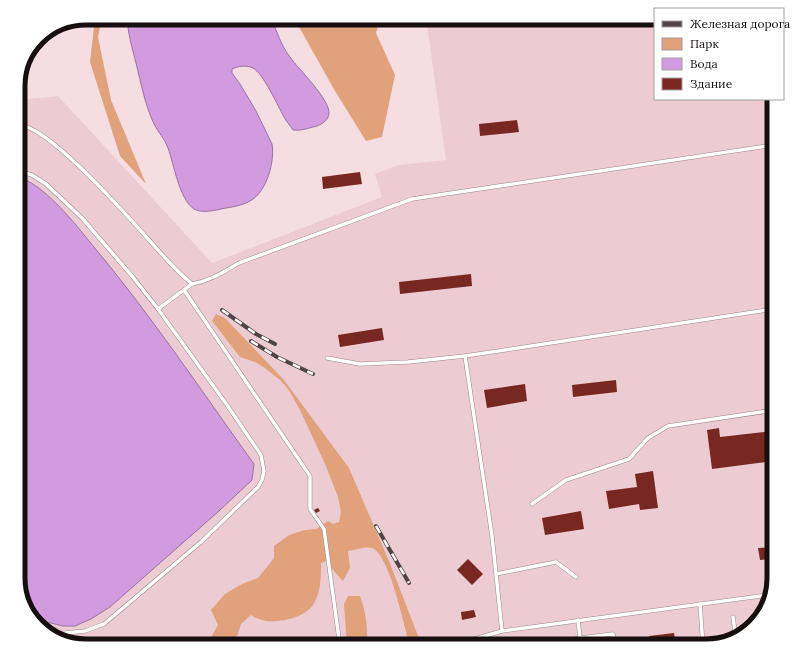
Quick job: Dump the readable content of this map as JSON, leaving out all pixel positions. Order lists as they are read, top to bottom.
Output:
{
  "legend": [
    "Железная дорога",
    "Парк",
    "Вода",
    "Здание"
  ]
}
